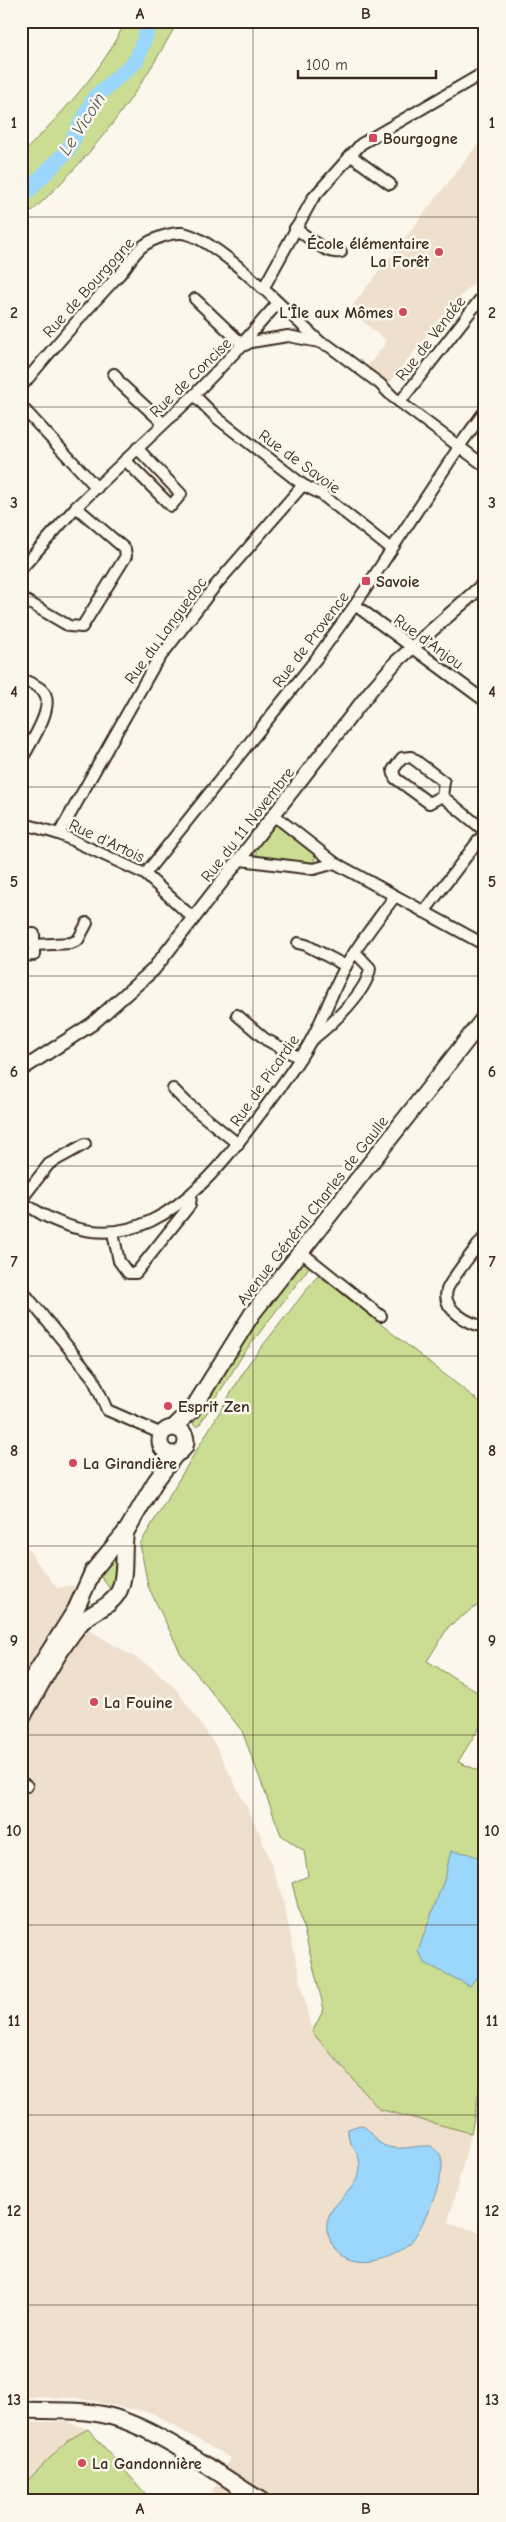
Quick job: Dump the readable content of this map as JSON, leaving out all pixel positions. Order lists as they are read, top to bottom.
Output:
{
  "streets": {
    "main road": ["Avenue Général Charles de Gaulle"],
    "street": [
      "Rue de Bourgogne",
      "Rue de Vendée",
      "Rue de Concise",
      "Rue de Savoie",
      "Rue du Languedoc",
      "Rue de Provence",
      "Rue d'Anjou",
      "Rue du 11 Novembre",
      "Rue d'Artois",
      "Rue de Picardie"
    ]
  },
  "crossings": [
    ["Rue de Bourgogne", "Rue de Concise"],
    ["Rue de Vendée", "Rue de Concise"],
    ["Rue de Concise", "Rue de Savoie"],
    ["Rue de Concise", "Rue de Provence"],
    ["Rue de Savoie", "Rue du Languedoc"],
    ["Rue de Savoie", "Rue de Provence"],
    ["Rue du Languedoc", "Rue d'Artois"],
    ["Rue de Provence", "Rue d'Anjou"],
    ["Rue de Provence", "Rue d'Artois"],
    ["Rue d'Anjou", "Rue du 11 Novembre"],
    ["Rue du 11 Novembre", "Rue d'Artois"]
  ],
  "water": ["Le Vicoin"],
  "places": {
    "transit": ["Bourgogne", "Savoie"],
    "other": [
      "École élémentaire La Forêt",
      "L'Île aux Mômes",
      "Esprit Zen",
      "La Girandière",
      "La Fouine",
      "La Gandonnière"
    ]
  },
  "scale_bar": "100 m",
  "grid": {
    "columns": ["A", "B"],
    "rows": [
      "1",
      "2",
      "3",
      "4",
      "5",
      "6",
      "7",
      "8",
      "9",
      "10",
      "11",
      "12",
      "13"
    ]
  }
}
